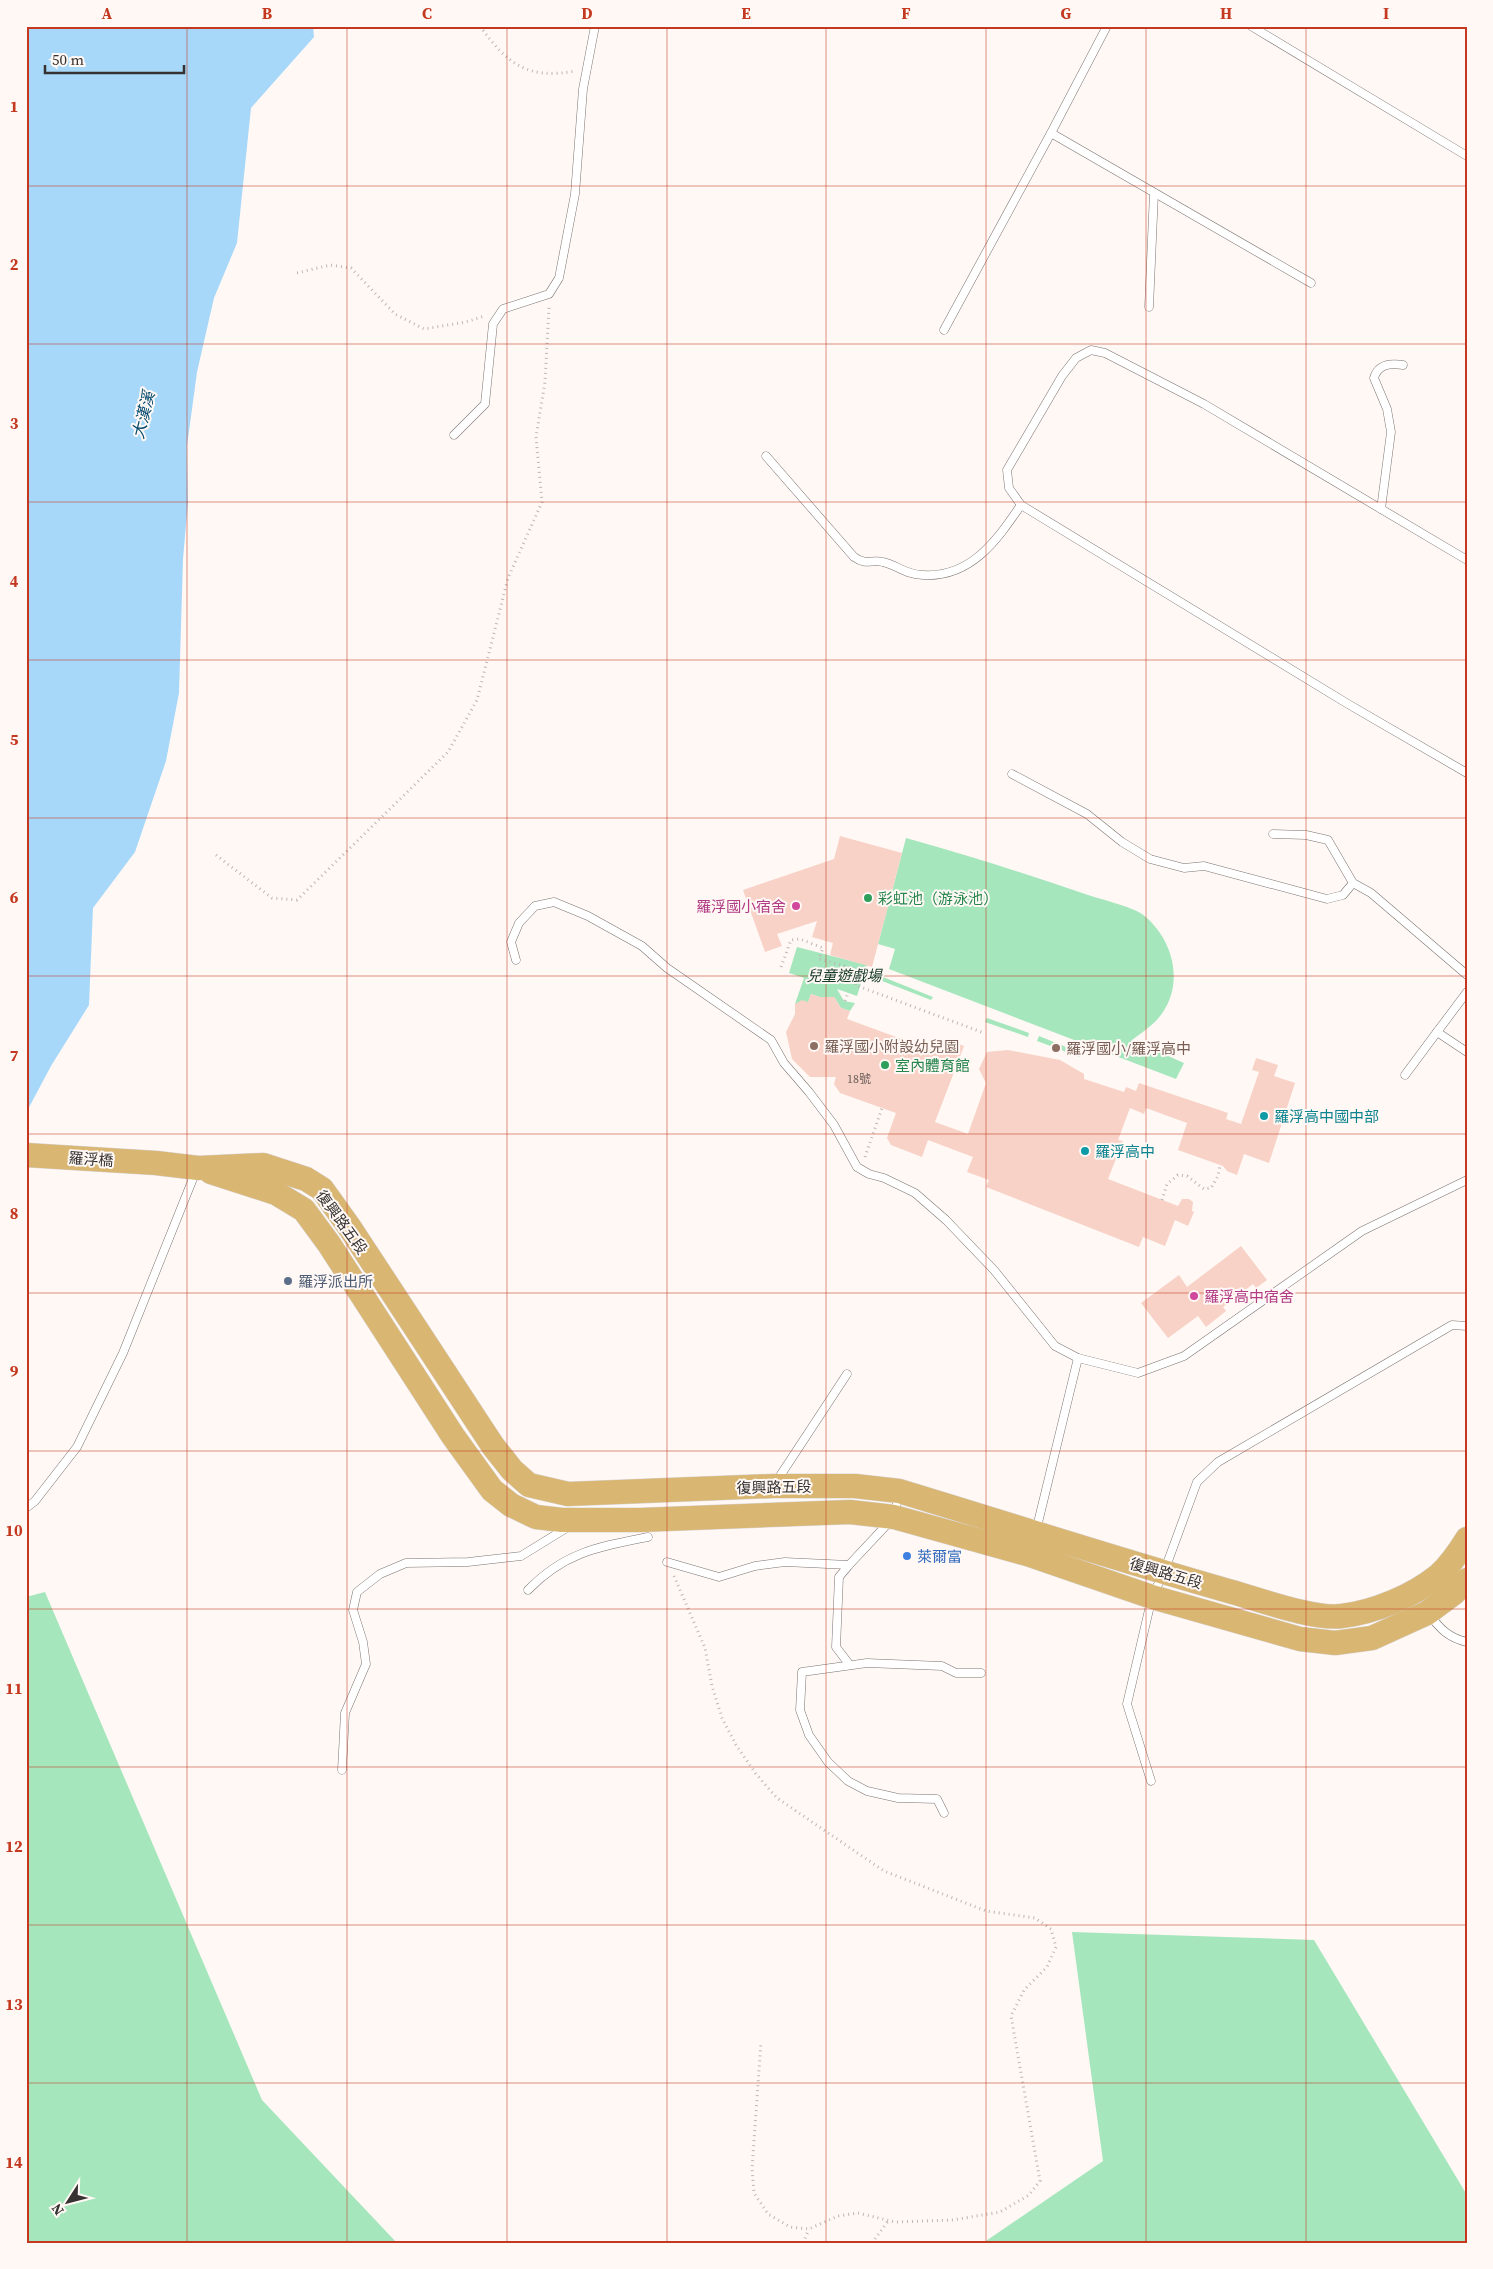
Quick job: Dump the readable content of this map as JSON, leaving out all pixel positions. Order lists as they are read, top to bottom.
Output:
{
  "streets": {
    "main road": ["羅浮橋", "復興路五段"]
  },
  "crossings": [
    ["羅浮橋", "復興路五段"]
  ],
  "water": ["大漢溪"],
  "parks": ["兒童遊戲場"],
  "places": [
    "彩虹池（游泳池）",
    "羅浮國小宿舍",
    "羅浮國小附設幼兒園",
    "羅浮國小/羅浮高中",
    "室內體育館",
    "羅浮高中國中部",
    "羅浮高中",
    "羅浮派出所",
    "羅浮高中宿舍",
    "萊爾富"
  ],
  "house_numbers": ["18號"],
  "scale_bar": "50 m",
  "north": "bottom left",
  "grid": {
    "columns": [
      "A",
      "B",
      "C",
      "D",
      "E",
      "F",
      "G",
      "H",
      "I"
    ],
    "rows": [
      "1",
      "2",
      "3",
      "4",
      "5",
      "6",
      "7",
      "8",
      "9",
      "10",
      "11",
      "12",
      "13",
      "14"
    ]
  }
}
